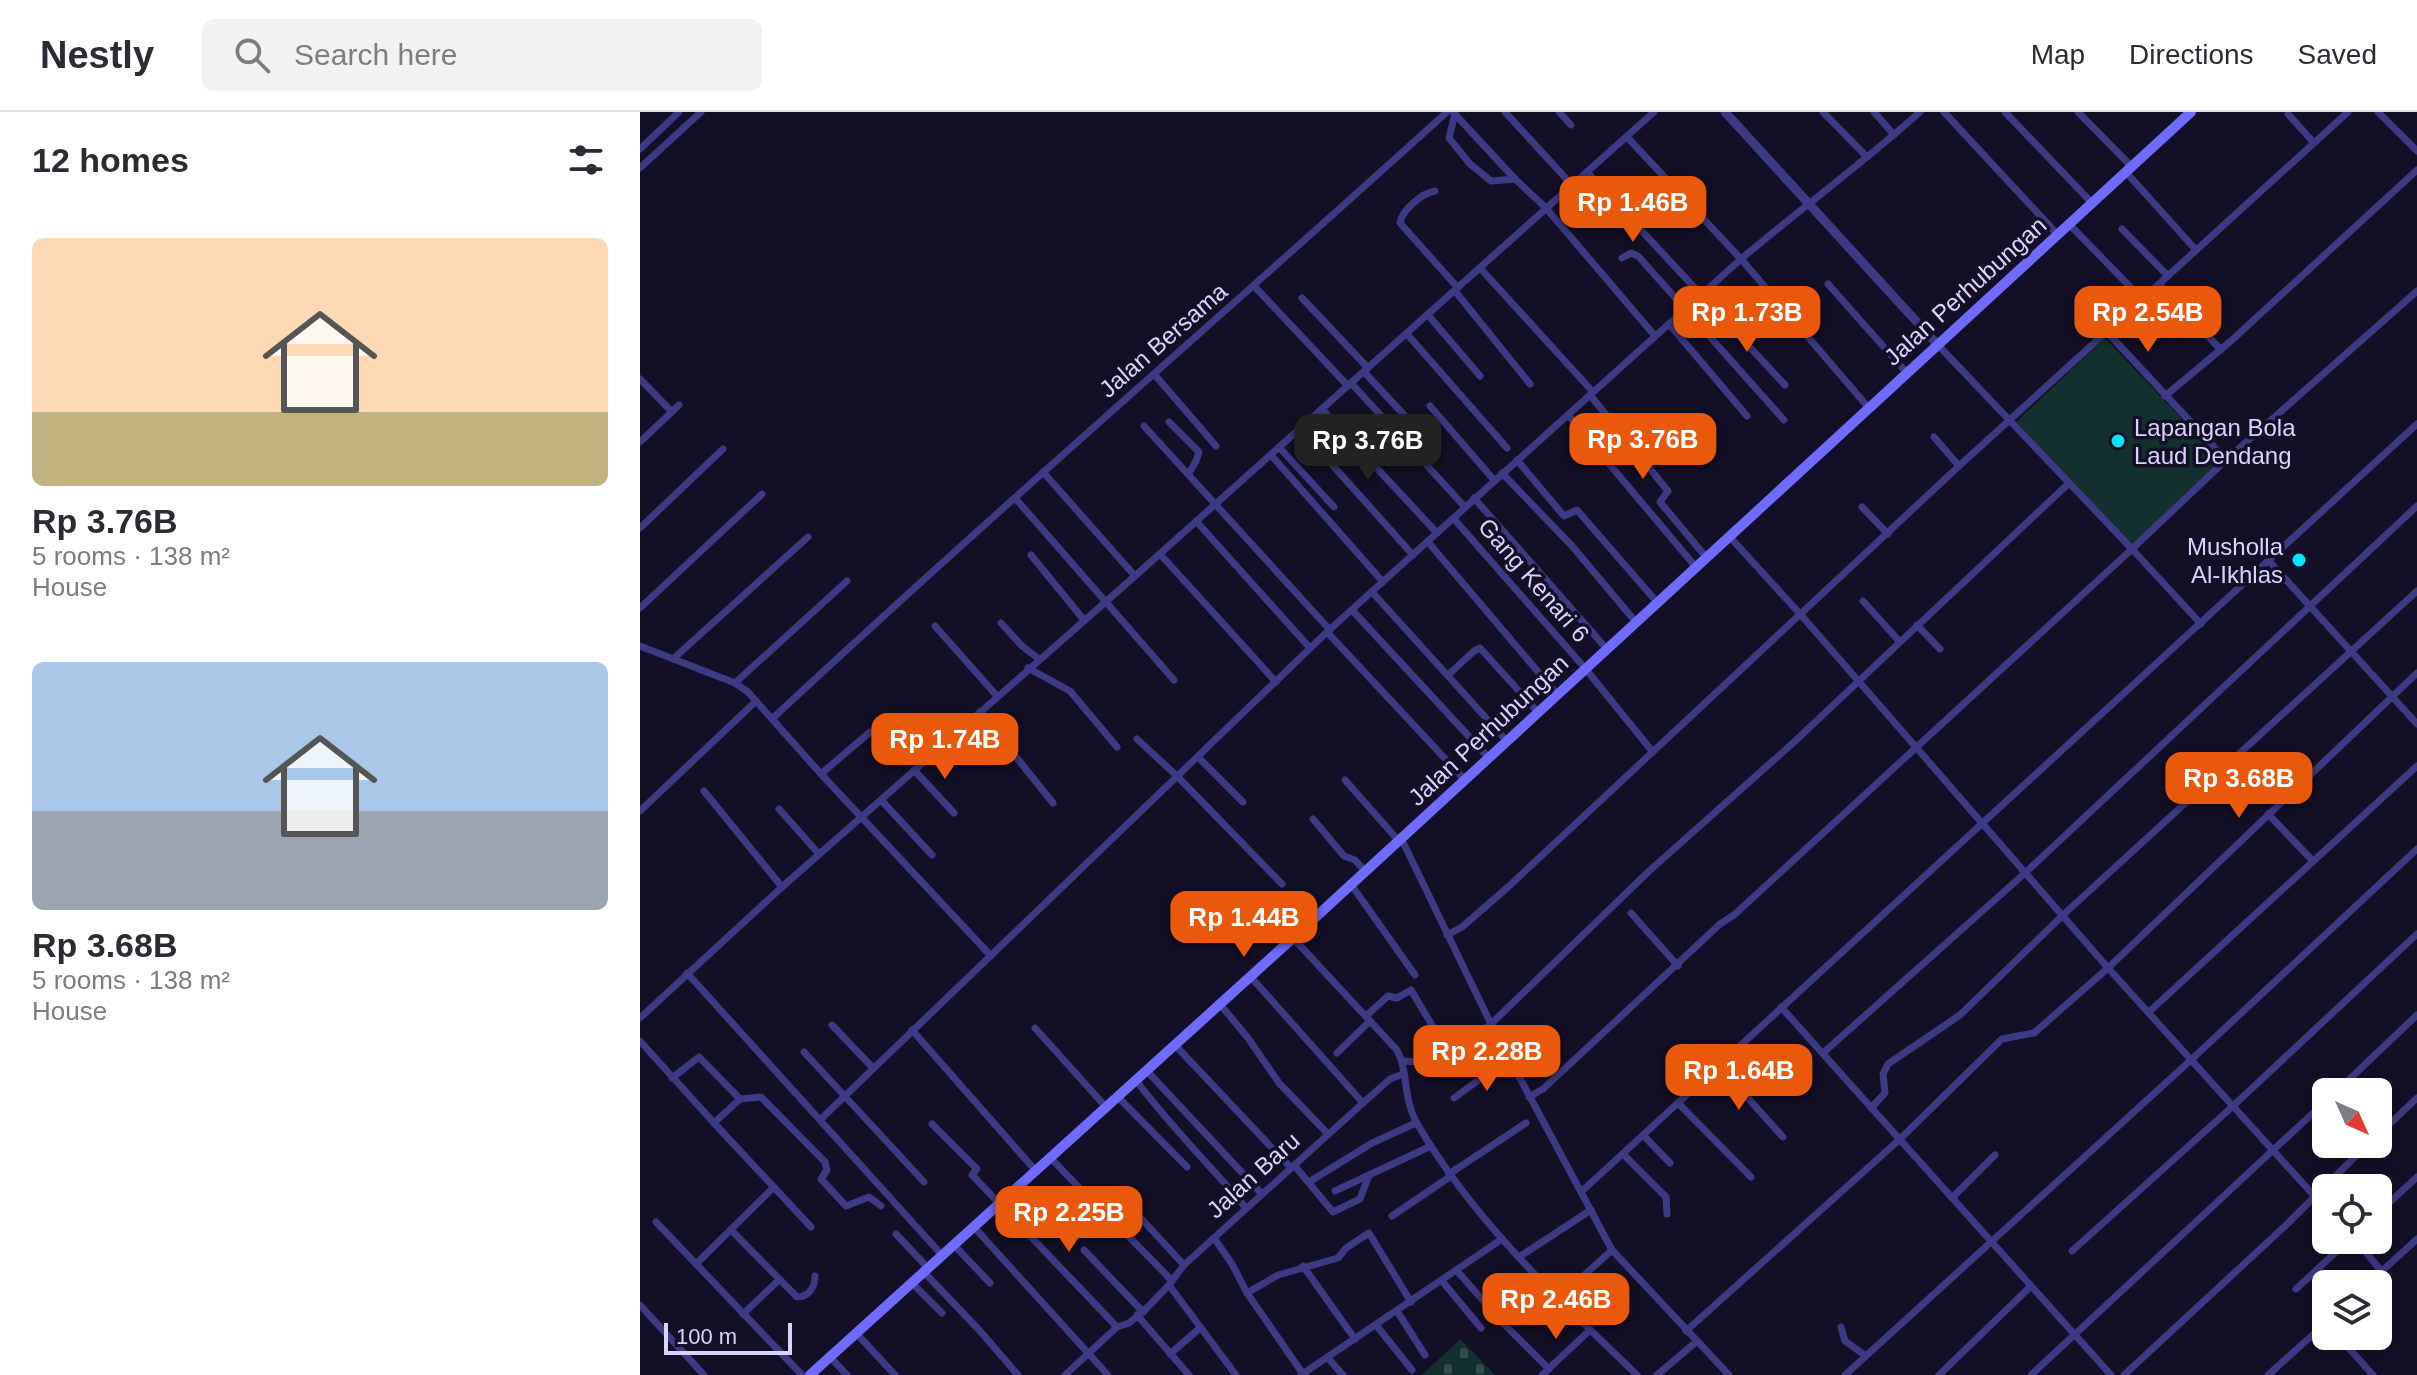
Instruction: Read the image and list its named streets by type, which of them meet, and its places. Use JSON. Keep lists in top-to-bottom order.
{
  "streets": {
    "main road": ["Jalan Perhubungan"],
    "street": ["Jalan Bersama", "Gang Kenari 6", "Jalan Baru"]
  },
  "crossings": [
    ["Jalan Perhubungan", "Gang Kenari 6"]
  ],
  "places": ["Lapangan Bola Laud Dendang", "Musholla Al-Ikhlas"],
  "scale_bar": "100 m",
  "north": "bottom right",
  "page": {
    "header": "Nestly",
    "search": "Search here",
    "nav": ["Map", "Directions", "Saved"],
    "heading": "12 homes",
    "price": [
      "Rp 1.46B",
      "Rp 1.73B",
      "Rp 2.54B",
      "Rp 3.76B",
      "Rp 3.76B",
      "Rp 1.74B",
      "Rp 3.68B",
      "Rp 1.44B",
      "Rp 2.28B",
      "Rp 1.64B",
      "Rp 2.25B",
      "Rp 2.46B"
    ],
    "list": [
      {
        "name": "Rp 3.76B",
        "note": "5 rooms · 138 m² · House"
      },
      {
        "name": "Rp 3.68B",
        "note": "5 rooms · 138 m² · House"
      }
    ],
    "scale": "100 m"
  }
}
